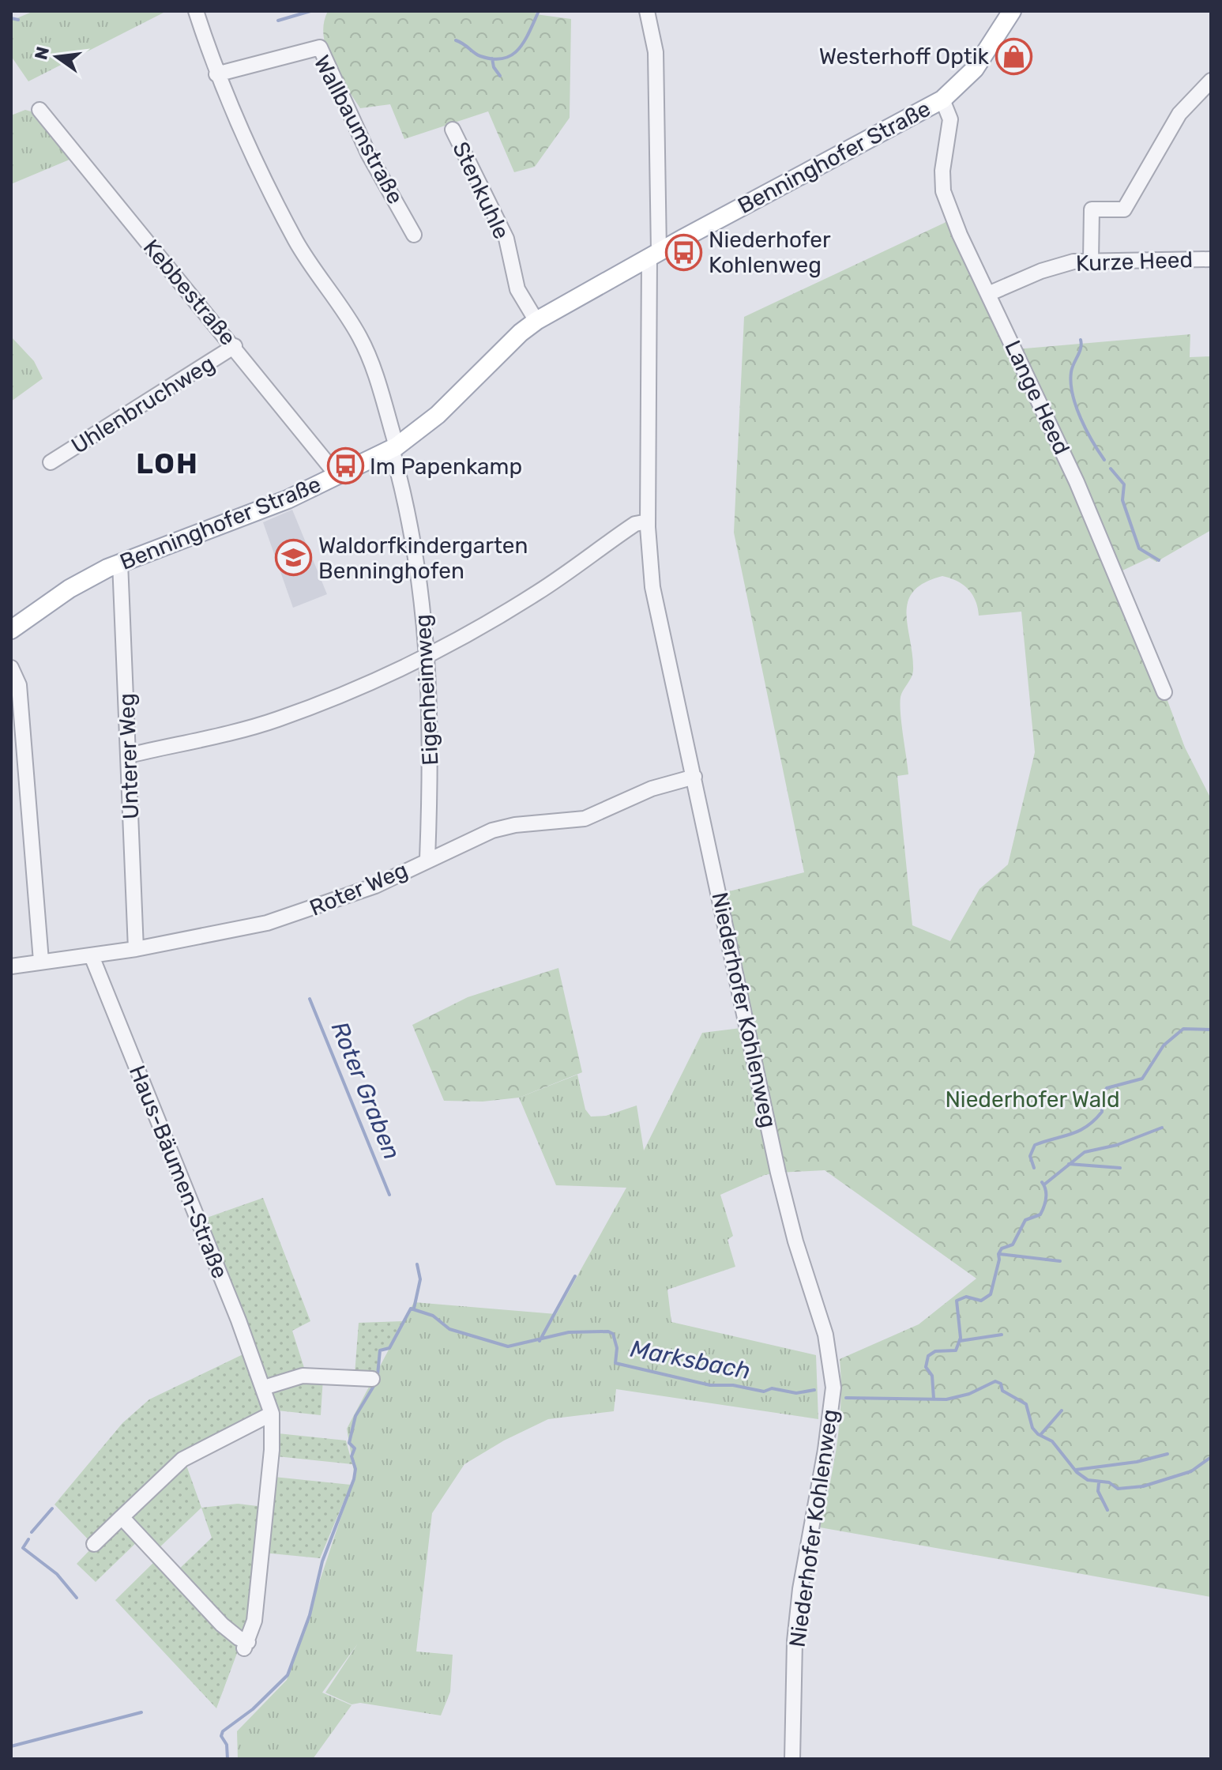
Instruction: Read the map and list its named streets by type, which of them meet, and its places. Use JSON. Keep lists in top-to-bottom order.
{
  "streets": {
    "main road": ["Benninghofer Straße"],
    "street": [
      "Wallbaumstraße",
      "Stenkuhle",
      "Kurze Heed",
      "Kebbestraße",
      "Lange Heed",
      "Uhlenbruchweg",
      "Eigenheimweg",
      "Unterer Weg",
      "Roter Weg",
      "Niederhofer Kohlenweg",
      "Haus-Bäumen-Straße"
    ]
  },
  "crossings": [
    ["Benninghofer Straße", "Stenkuhle"],
    ["Benninghofer Straße", "Kebbestraße"],
    ["Benninghofer Straße", "Lange Heed"],
    ["Benninghofer Straße", "Eigenheimweg"],
    ["Benninghofer Straße", "Unterer Weg"],
    ["Benninghofer Straße", "Niederhofer Kohlenweg"],
    ["Kurze Heed", "Lange Heed"],
    ["Kebbestraße", "Uhlenbruchweg"],
    ["Eigenheimweg", "Roter Weg"],
    ["Unterer Weg", "Roter Weg"],
    ["Roter Weg", "Niederhofer Kohlenweg"],
    ["Roter Weg", "Haus-Bäumen-Straße"]
  ],
  "districts": ["LOH"],
  "water": ["Roter Graben", "Marksbach"],
  "parks": ["Niederhofer Wald"],
  "places": {
    "shop": ["Westerhoff Optik"],
    "bus stop": ["Niederhofer Kohlenweg", "Im Papenkamp"],
    "school or university": ["Waldorfkindergarten Benninghofen"]
  },
  "north": "left"
}
